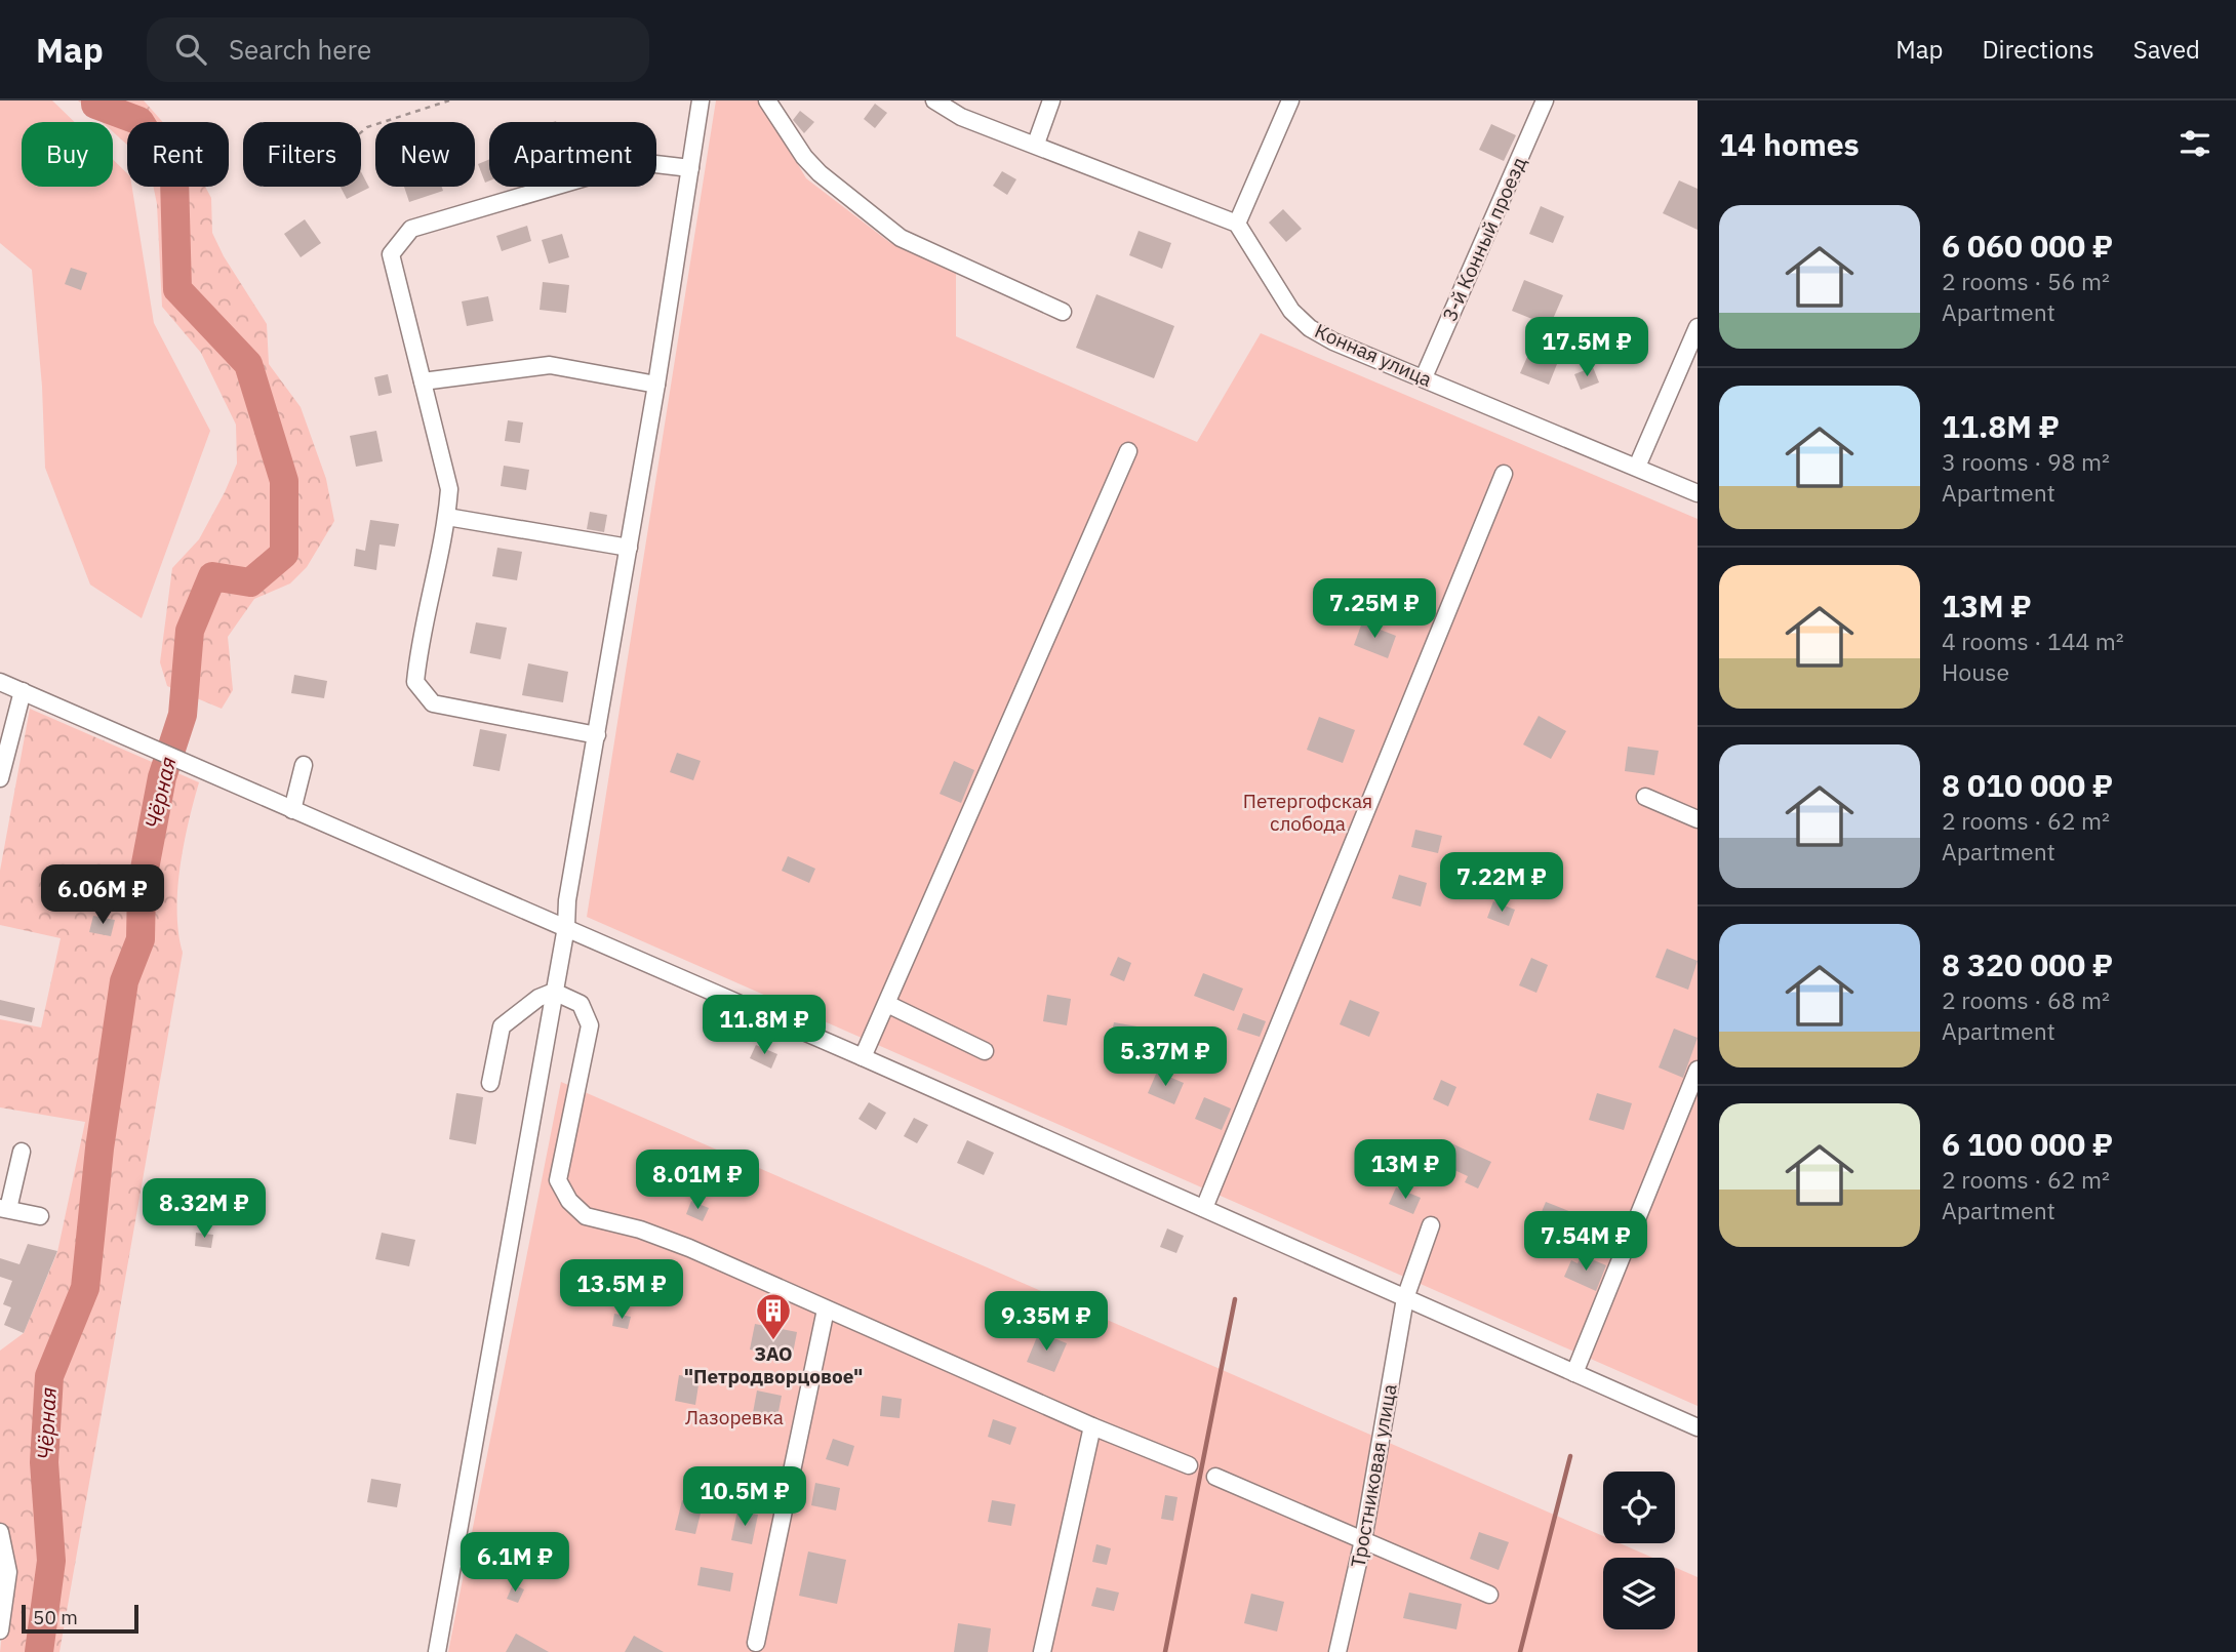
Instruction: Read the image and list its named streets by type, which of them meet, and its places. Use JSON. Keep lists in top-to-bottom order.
{
  "streets": {
    "street": ["3-й Конный проезд", "Конная улица", "Тростниковая улица"]
  },
  "crossings": [
    ["3-й Конный проезд", "Конная улица"]
  ],
  "water": ["Чёрная"],
  "parks": ["Петергофская слобода", "Лазоревка"],
  "places": {
    "building": ["ЗАО \"Петродворцовое\""]
  },
  "scale_bar": "50 m",
  "page": {
    "header": "Map",
    "search": "Search here",
    "nav": ["Map", "Directions", "Saved"],
    "heading": "14 homes",
    "chip": [
      "Buy",
      "Rent",
      "Filters",
      "New",
      "Apartment"
    ],
    "list": [
      {
        "name": "6 060 000 ₽",
        "note": "2 rooms · 56 m² · Apartment"
      },
      {
        "name": "11.8M ₽",
        "note": "3 rooms · 98 m² · Apartment"
      },
      {
        "name": "13M ₽",
        "note": "4 rooms · 144 m² · House"
      },
      {
        "name": "8 010 000 ₽",
        "note": "2 rooms · 62 m² · Apartment"
      },
      {
        "name": "8 320 000 ₽",
        "note": "2 rooms · 68 m² · Apartment"
      },
      {
        "name": "6 100 000 ₽",
        "note": "2 rooms · 62 m² · Apartment"
      }
    ],
    "price": [
      "17.5M ₽",
      "7.25M ₽",
      "7.22M ₽",
      "6.06M ₽",
      "11.8M ₽",
      "5.37M ₽",
      "13M ₽",
      "8.01M ₽",
      "8.32M ₽",
      "7.54M ₽",
      "13.5M ₽",
      "9.35M ₽",
      "10.5M ₽",
      "6.1M ₽"
    ],
    "scale": "50 m"
  }
}
